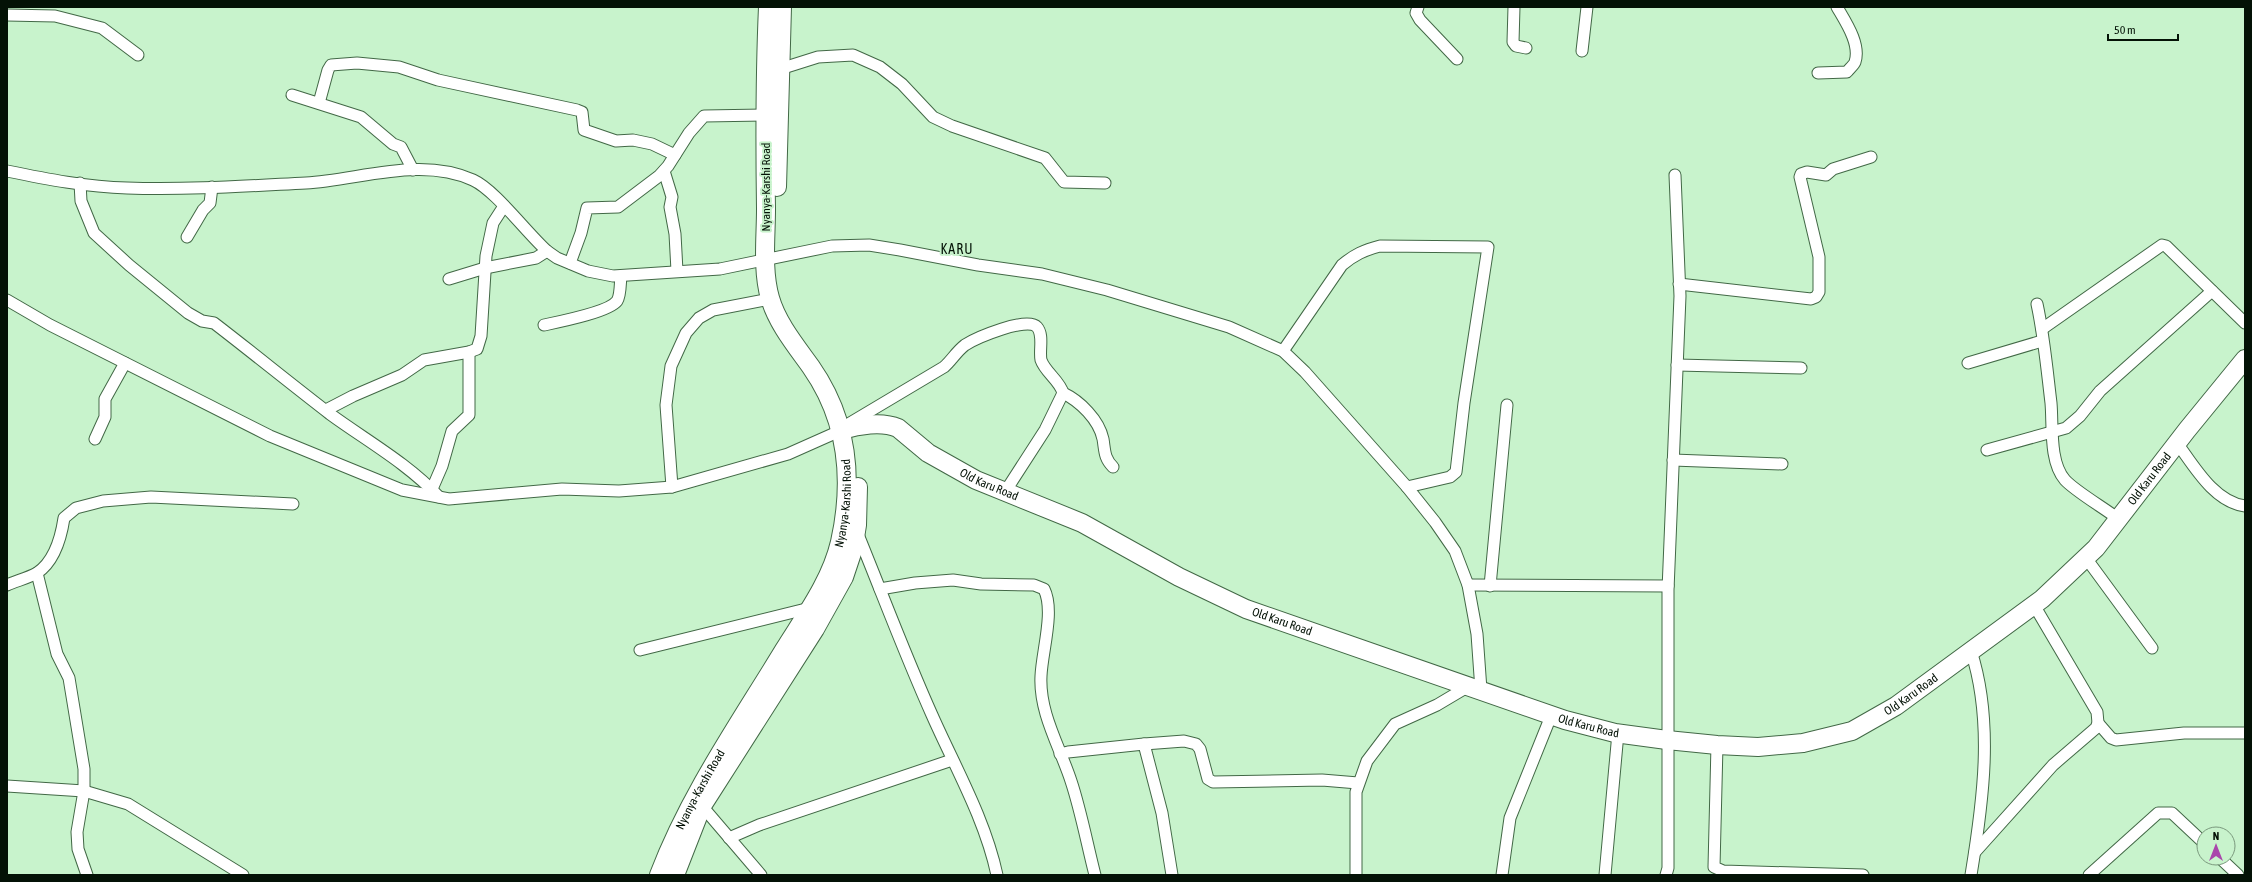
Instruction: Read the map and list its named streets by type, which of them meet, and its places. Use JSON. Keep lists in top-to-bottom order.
{
  "streets": {
    "main road": ["Nyanya-Karshi Road", "Old Karu Road"]
  },
  "crossings": [
    ["Nyanya-Karshi Road", "Old Karu Road"]
  ],
  "districts": ["KARU"],
  "scale_bar": "50 m",
  "north": "top"
}
